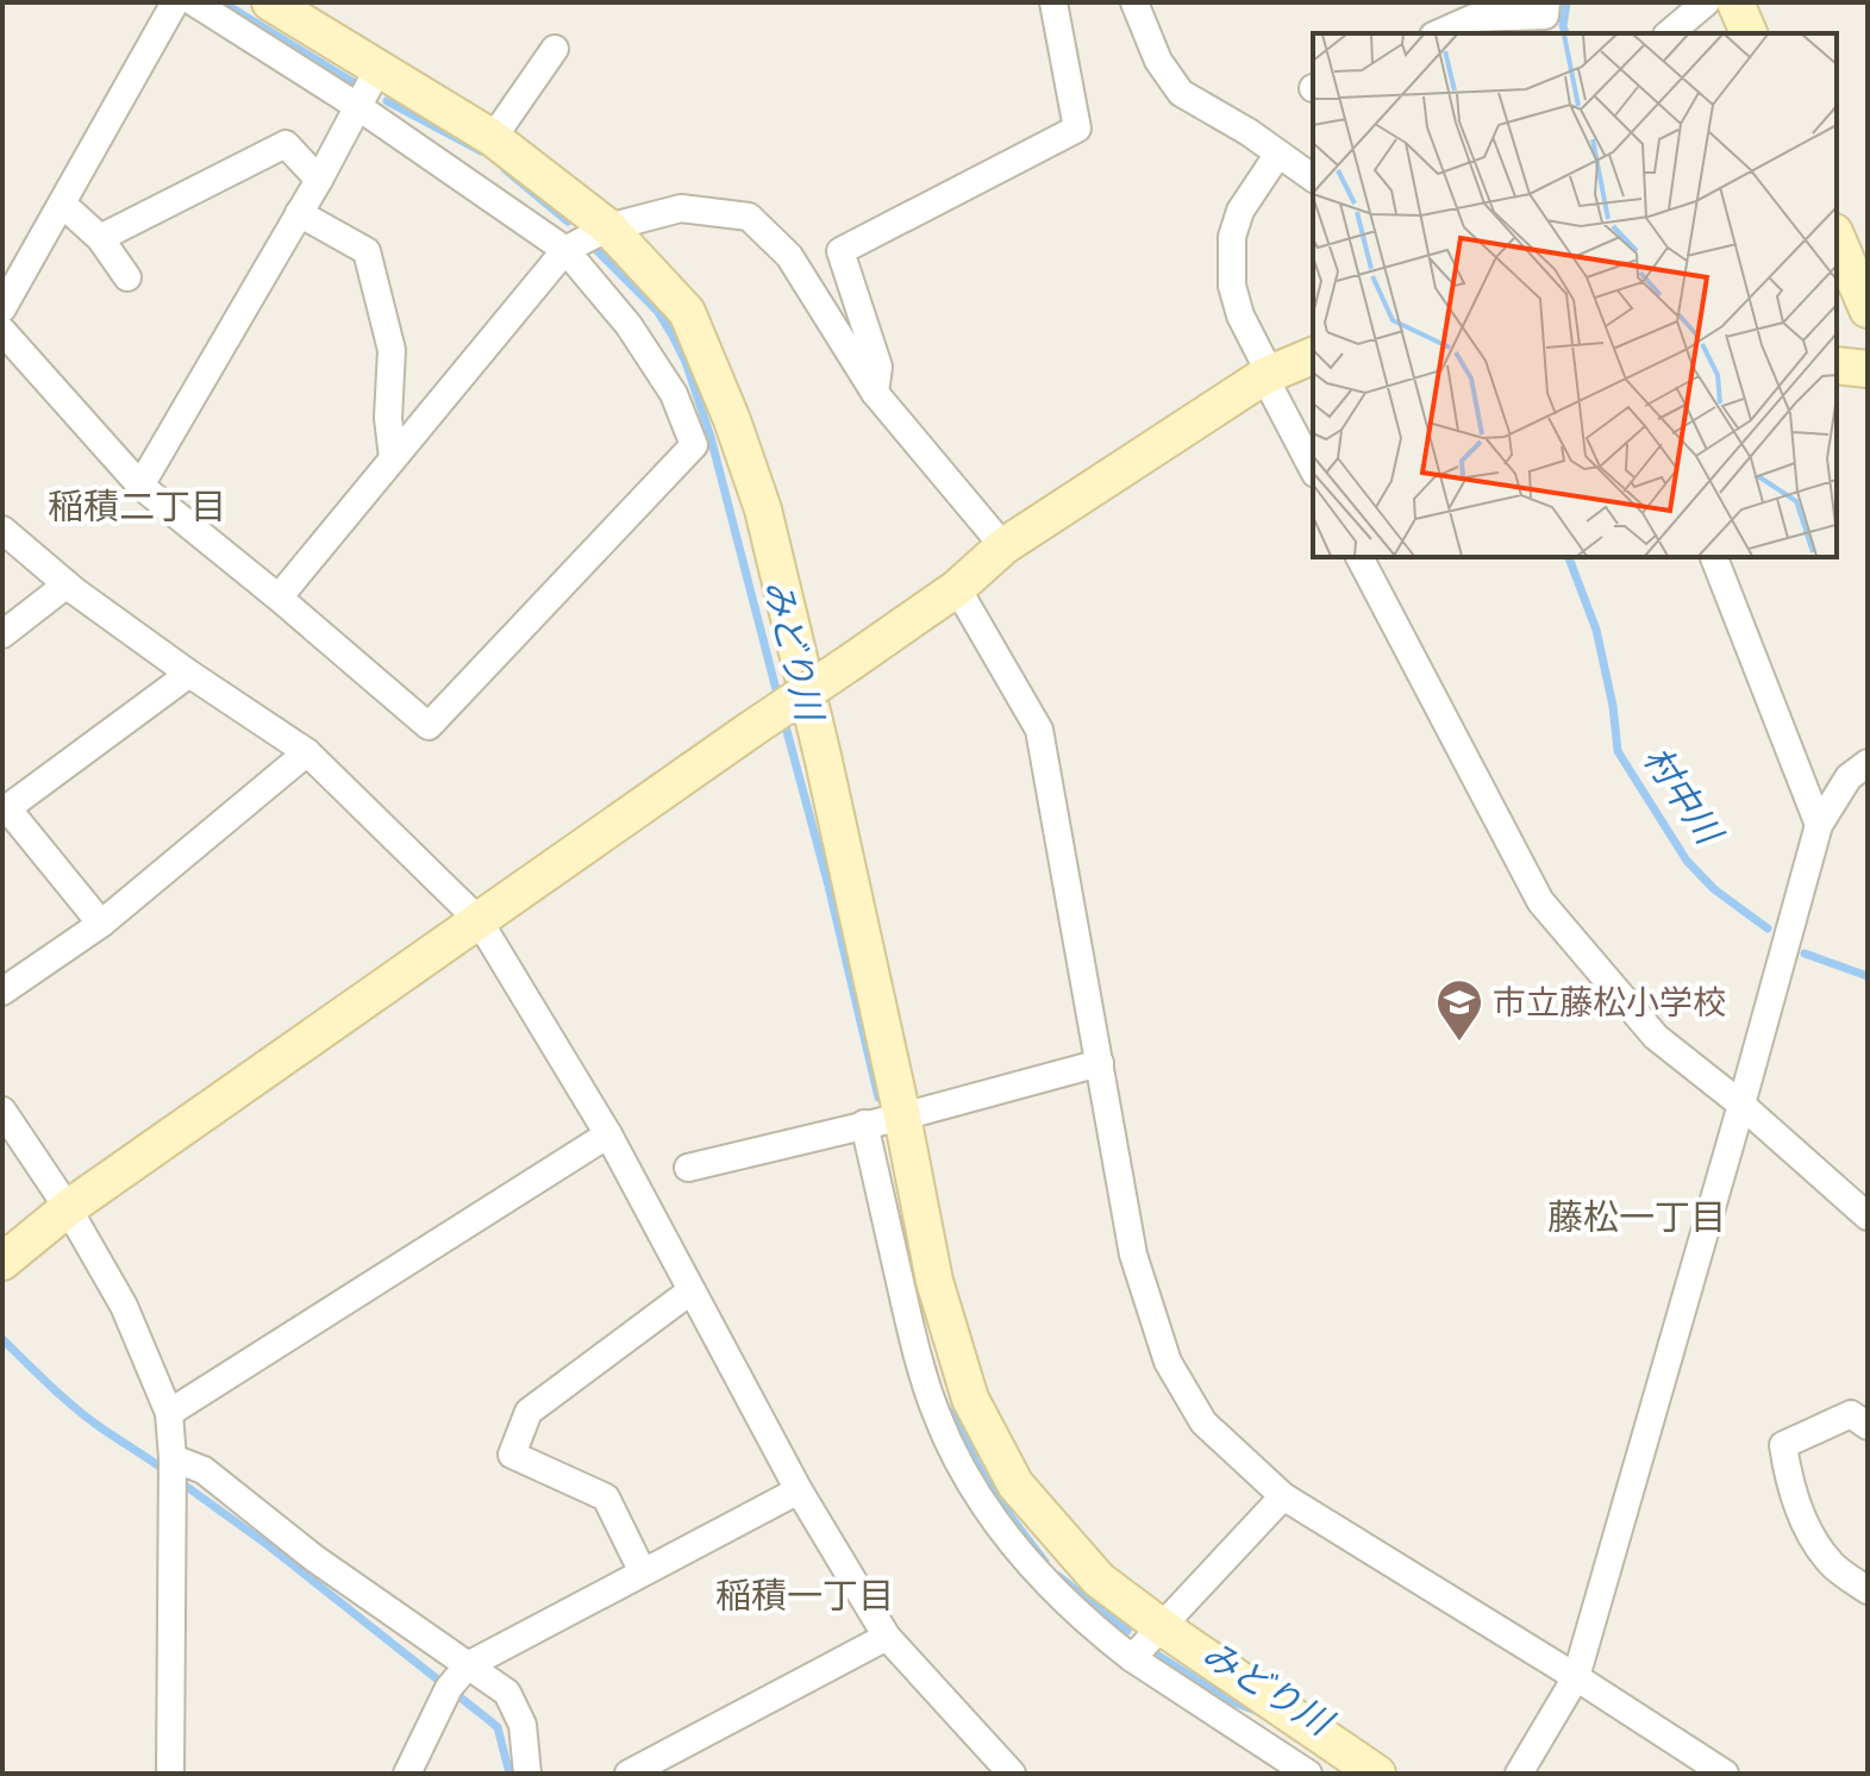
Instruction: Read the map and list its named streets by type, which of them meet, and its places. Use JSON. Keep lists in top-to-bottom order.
{
  "districts": ["稲積二丁目", "藤松一丁目", "稲積一丁目"],
  "water": ["みどり川", "村中川"],
  "places": {
    "school or university": ["市立藤松小学校"]
  }
}
